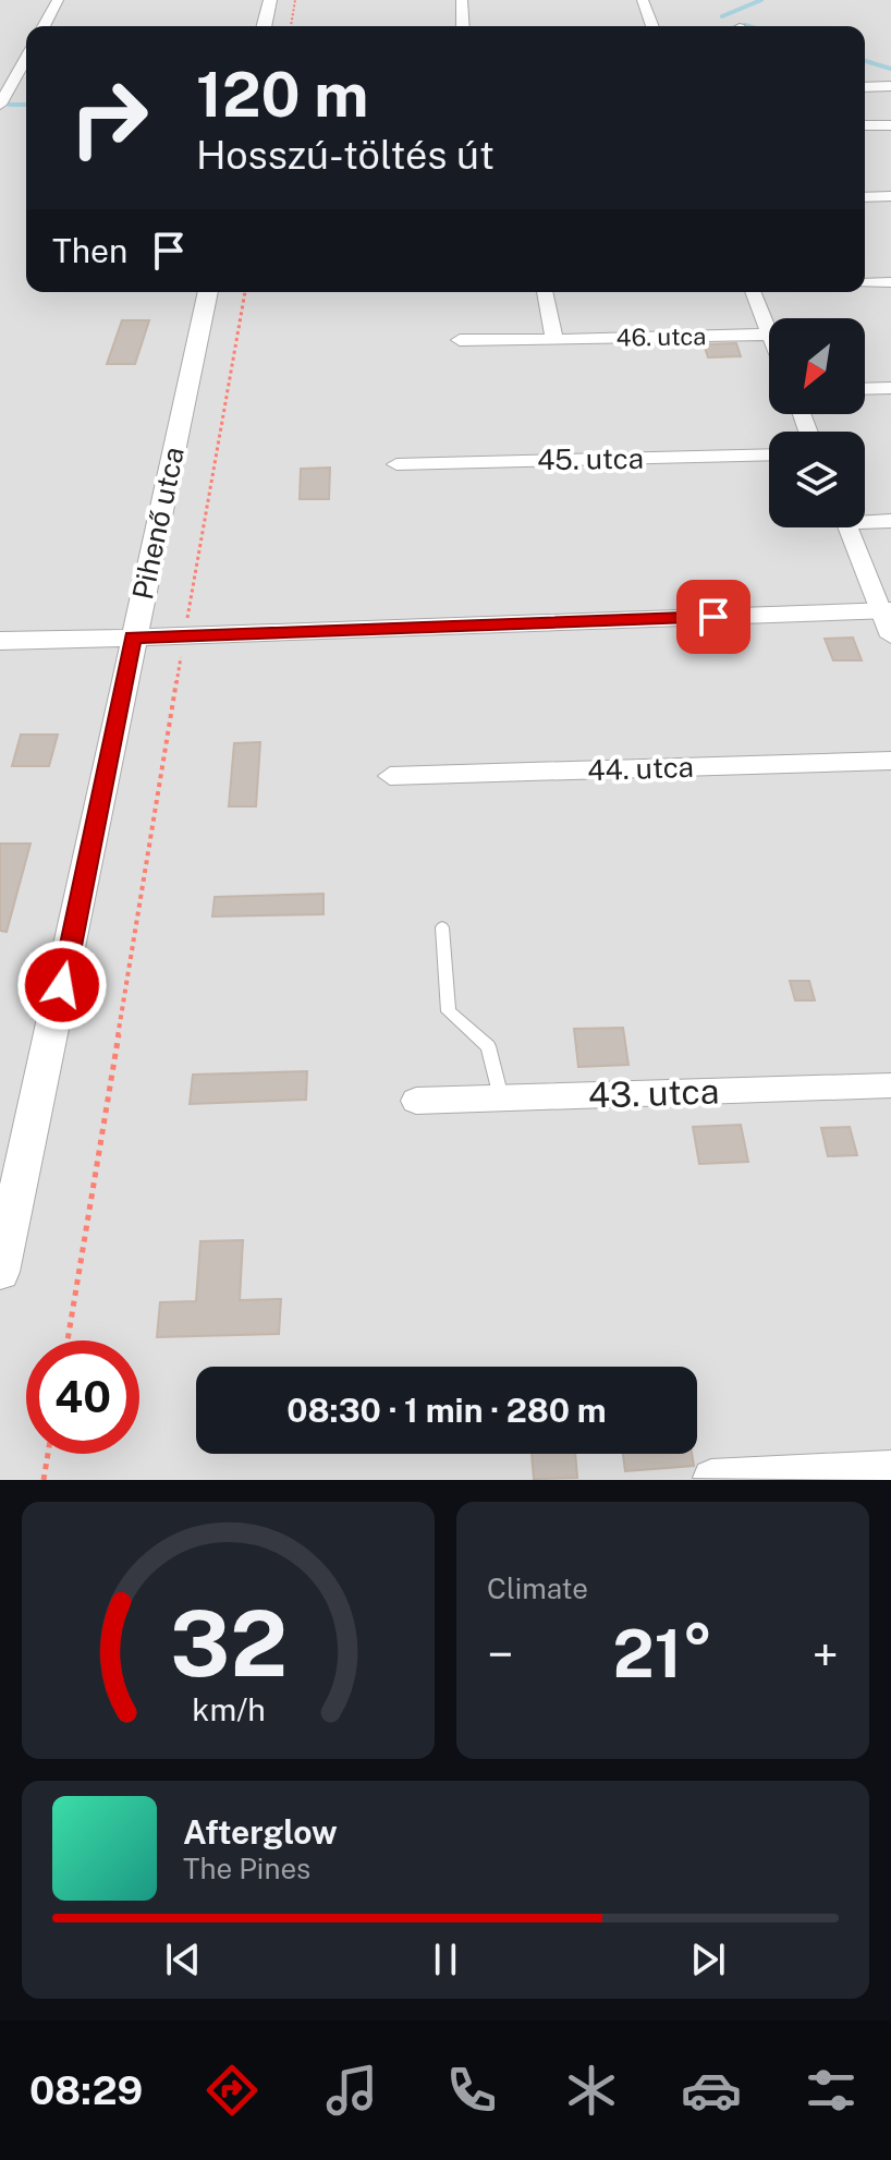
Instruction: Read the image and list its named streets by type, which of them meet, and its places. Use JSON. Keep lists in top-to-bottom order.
{
  "streets": {
    "street": [
      "46. utca",
      "45. utca",
      "Pihenő utca",
      "44. utca",
      "43. utca"
    ]
  },
  "north": "bottom left",
  "page": {
    "turn": ["120 m", "Hosszú-töltés út"],
    "then": "Then",
    "limit": "40",
    "trip": "08:30 · 1 min · 280 m",
    "tile": "Climate",
    "heat": ["−", "21°", "+"],
    "song": ["Afterglow", "The Pines"],
    "tabs": "08:29",
    "gauge": ["32", "km/h"]
  }
}
